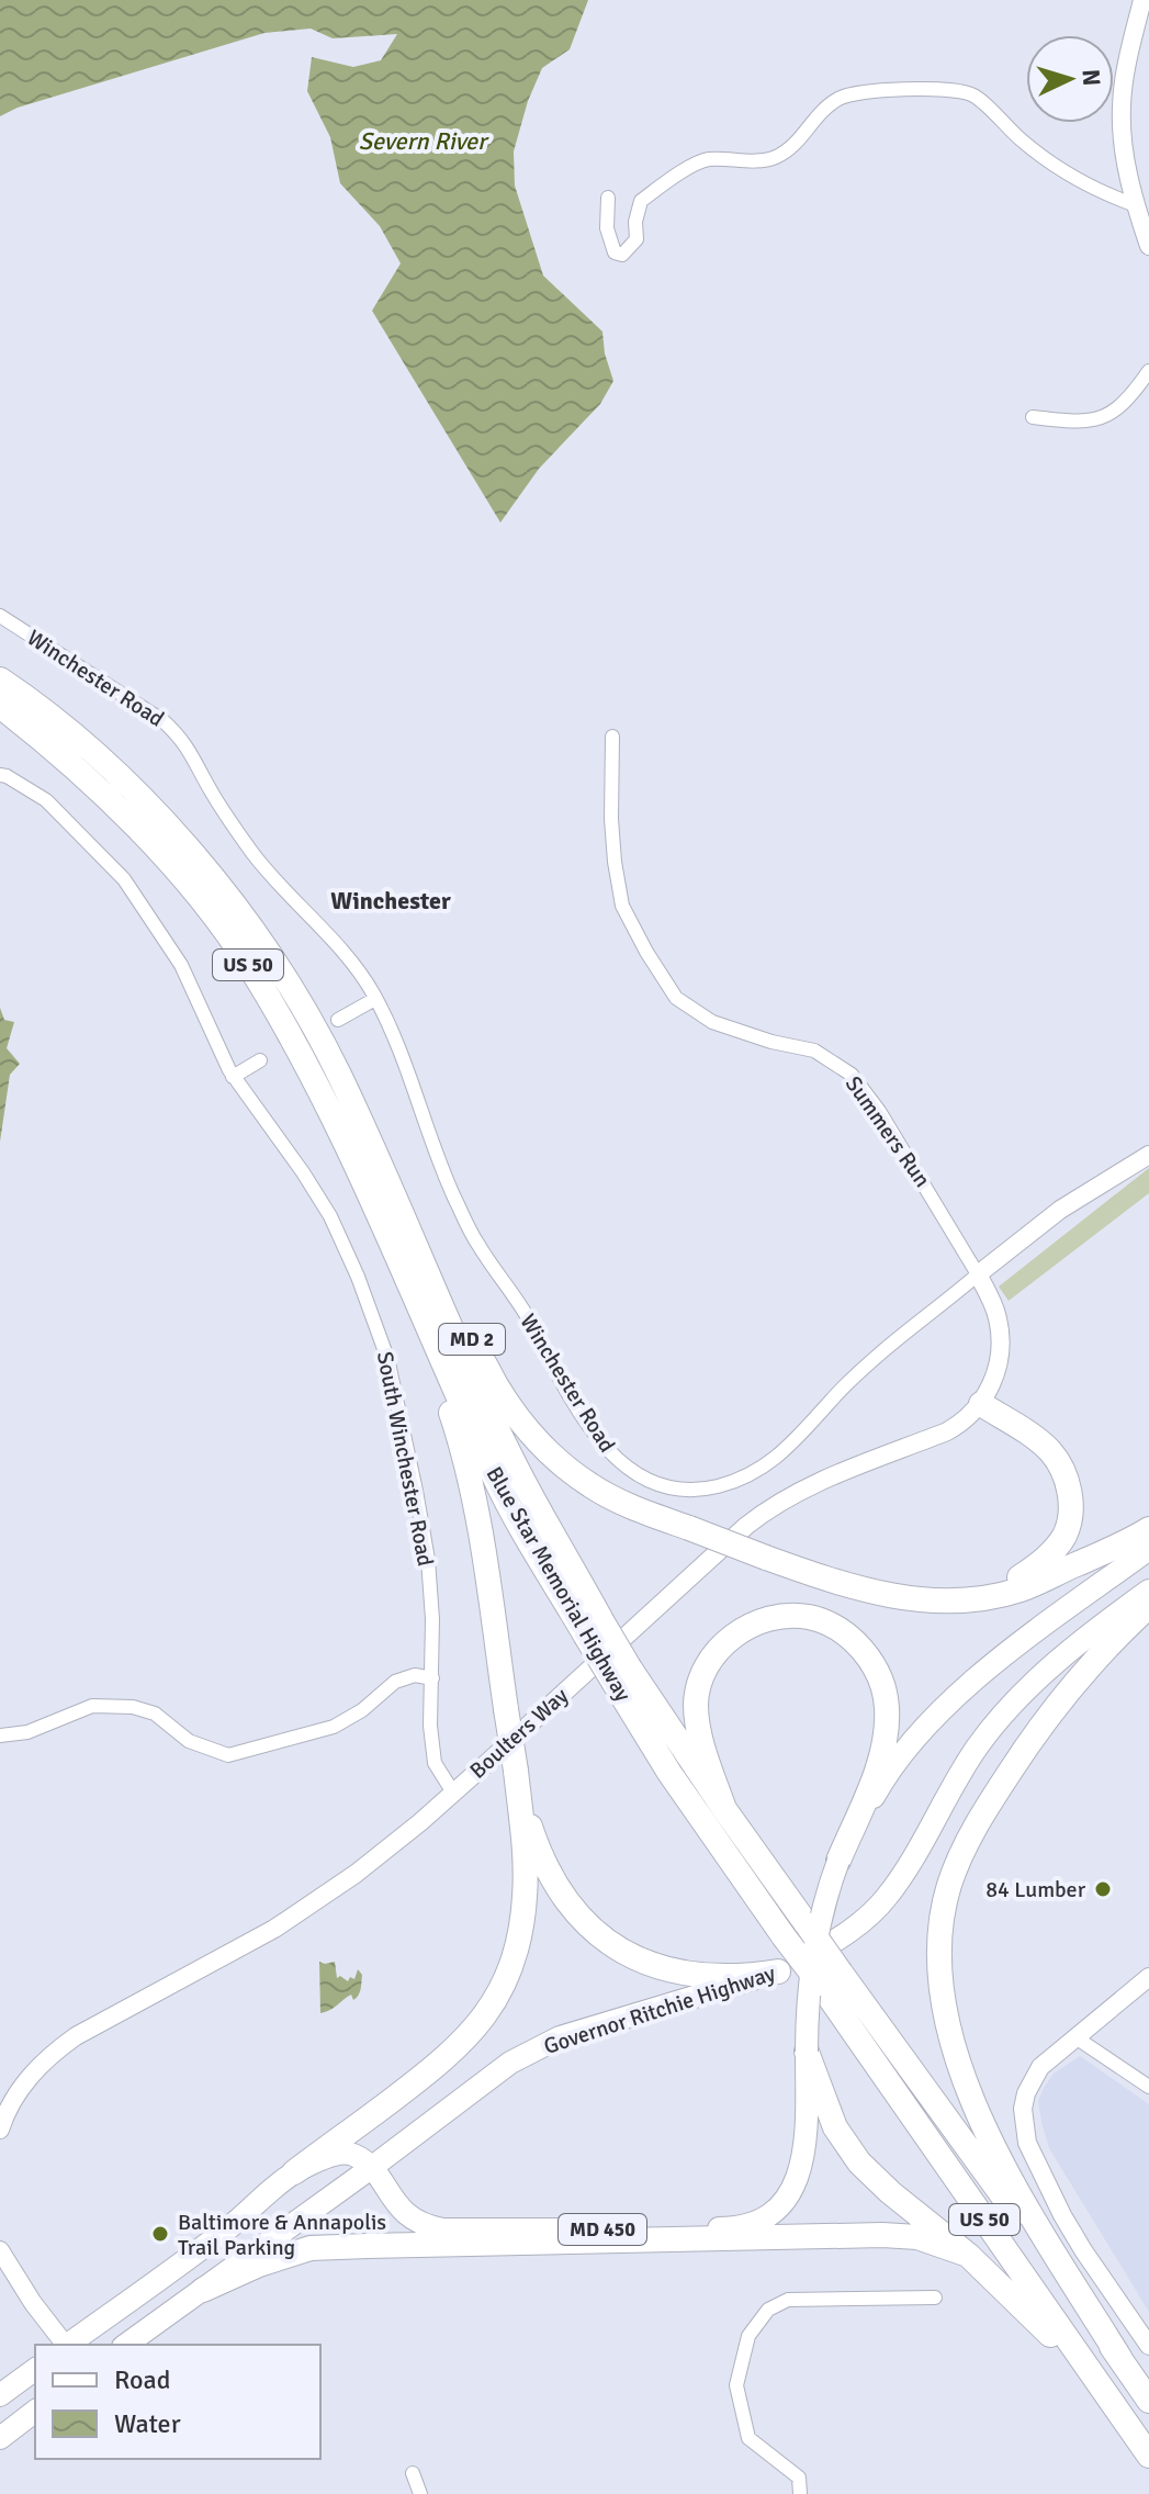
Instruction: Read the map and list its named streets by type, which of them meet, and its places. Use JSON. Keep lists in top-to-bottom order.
{
  "streets": {
    "highway": ["US 50", "MD 2", "Blue Star Memorial Highway"],
    "main road": ["Governor Ritchie Highway", "MD 450"],
    "street": [
      "Winchester Road",
      "Summers Run",
      "South Winchester Road",
      "Boulters Way"
    ]
  },
  "crossings": [
    ["Winchester Road", "Summers Run"],
    ["Winchester Road", "Boulters Way"],
    ["Summers Run", "Boulters Way"],
    ["MD 2", "Blue Star Memorial Highway"],
    ["MD 2", "Governor Ritchie Highway"],
    ["South Winchester Road", "Boulters Way"],
    ["Governor Ritchie Highway", "MD 450"]
  ],
  "districts": ["Winchester"],
  "water": ["Severn River"],
  "places": ["84 Lumber", "Baltimore & Annapolis Trail Parking"],
  "legend": ["Road", "Water"],
  "north": "right"
}
